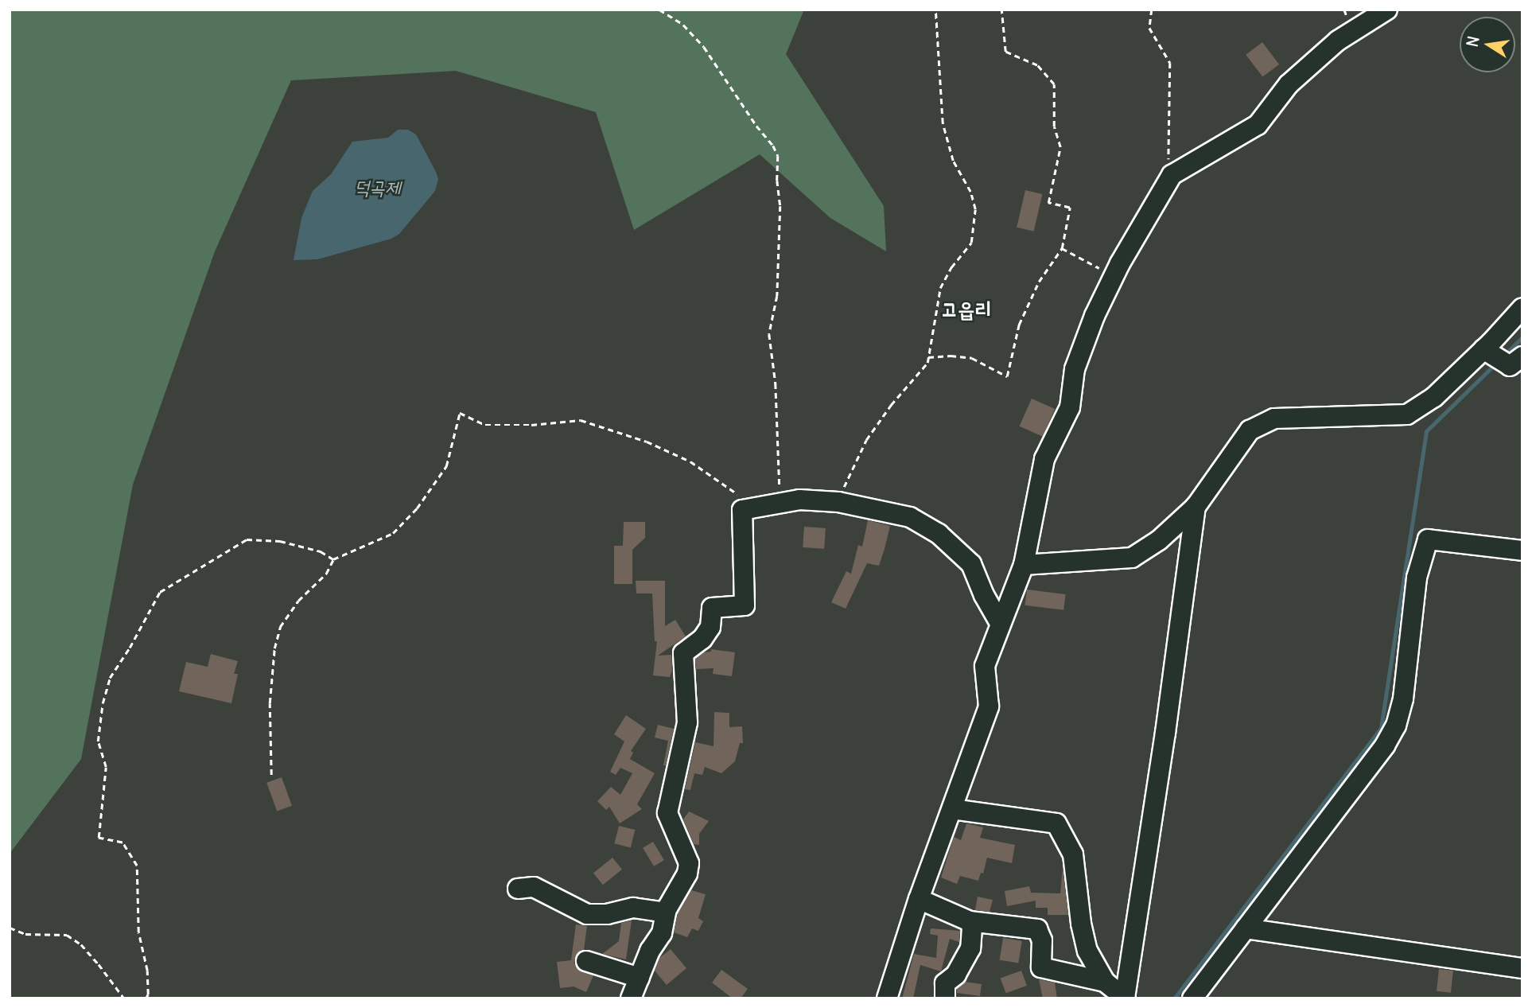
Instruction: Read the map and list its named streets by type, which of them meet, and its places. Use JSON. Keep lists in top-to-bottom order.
{
  "districts": ["고읍리"],
  "water": ["덕곡제"],
  "north": "left"
}
